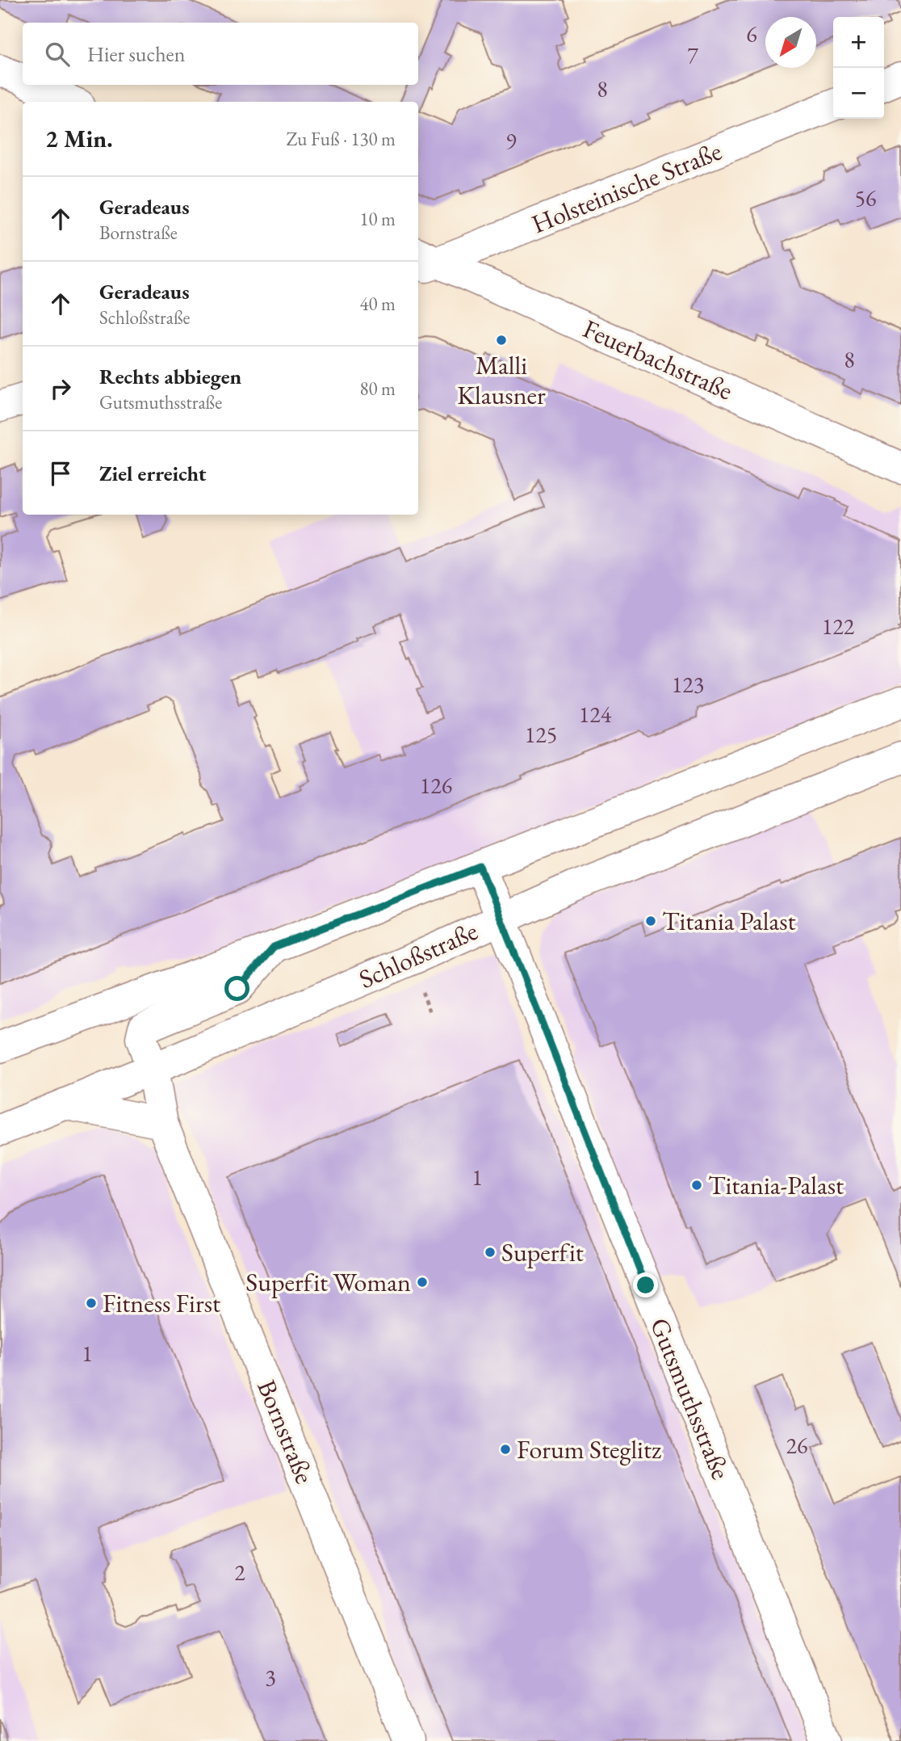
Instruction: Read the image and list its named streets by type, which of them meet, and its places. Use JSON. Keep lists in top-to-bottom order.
{
  "streets": {
    "street": [
      "Holsteinische Straße",
      "Feuerbachstraße",
      "Schloßstraße",
      "Gutsmuthsstraße",
      "Bornstraße"
    ]
  },
  "crossings": [
    ["Holsteinische Straße", "Feuerbachstraße"],
    ["Schloßstraße", "Gutsmuthsstraße"],
    ["Schloßstraße", "Bornstraße"]
  ],
  "places": [
    "Malli Klausner",
    "Titania Palast",
    "Titania-Palast",
    "Superfit",
    "Superfit Woman",
    "Fitness First",
    "Forum Steglitz"
  ],
  "house_numbers": [
    "6",
    "7",
    "8",
    "9",
    "56",
    "8",
    "122",
    "123",
    "124",
    "125",
    "126",
    "1",
    "1",
    "26",
    "2",
    "3"
  ],
  "north": "bottom left",
  "page": {
    "map_buttons": ["+", "−"],
    "search": "Hier suchen",
    "heading": ["2 Min.", "Zu Fuß · 130 m"],
    "list": [
      ["Geradeaus", "Bornstraße", "10 m"],
      ["Geradeaus", "Schloßstraße", "40 m"],
      ["Rechts abbiegen", "Gutsmuthsstraße", "80 m"],
      "Ziel erreicht"
    ]
  }
}
